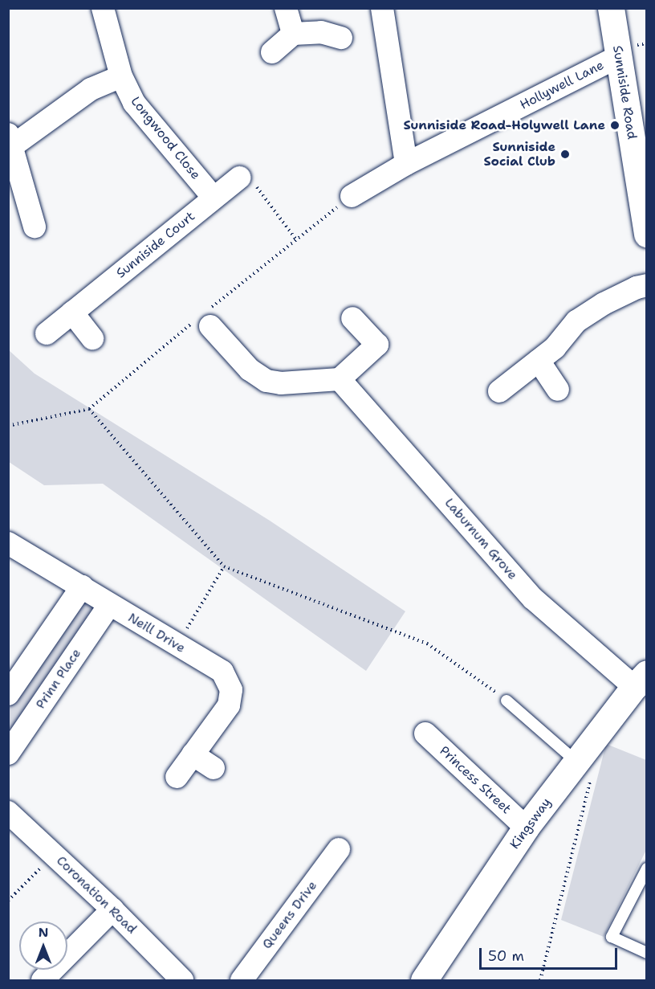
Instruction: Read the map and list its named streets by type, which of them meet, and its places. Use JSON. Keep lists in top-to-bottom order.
{
  "streets": {
    "street": [
      "Hollywell Lane",
      "Sunniside Road",
      "Longwood Close",
      "Sunniside Court",
      "Laburnum Grove",
      "Neill Drive",
      "Prinn Place",
      "Princess Street",
      "Kingsway",
      "Coronation Road",
      "Queens Drive"
    ]
  },
  "crossings": [
    ["Hollywell Lane", "Sunniside Road"],
    ["Longwood Close", "Sunniside Court"],
    ["Laburnum Grove", "Kingsway"],
    ["Neill Drive", "Prinn Place"],
    ["Princess Street", "Kingsway"]
  ],
  "places": ["Sunniside Road-Holywell Lane", "Sunniside Social Club"],
  "scale_bar": "50 m",
  "north": "top"
}
